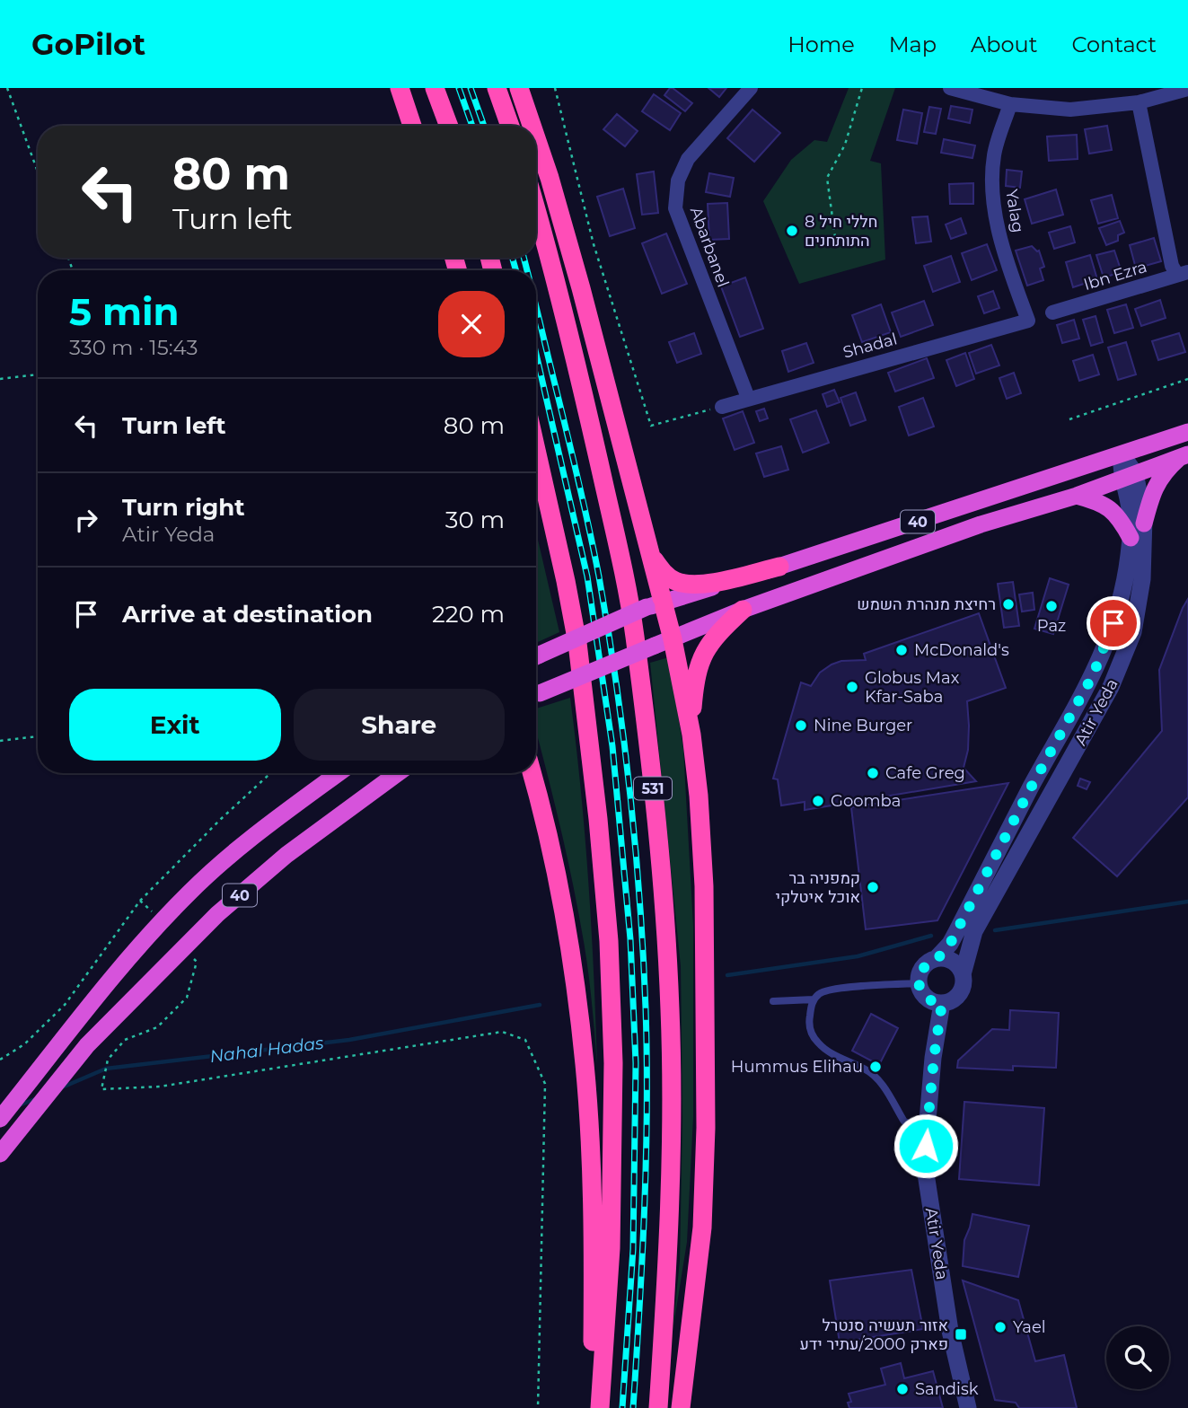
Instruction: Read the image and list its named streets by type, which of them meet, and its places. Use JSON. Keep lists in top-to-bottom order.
{
  "streets": {
    "highway": ["40", "531"],
    "street": [
      "Yalag",
      "Abarbanel",
      "Ibn Ezra",
      "Shadal",
      "Atir Yeda"
    ]
  },
  "crossings": [
    ["Yalag", "Shadal"],
    ["Abarbanel", "Shadal"],
    ["40", "Atir Yeda"]
  ],
  "water": ["Nahal Hadas"],
  "places": {
    "other": [
      "8 חללי חיל התותחנים",
      "רחיצת מנהרת השמש",
      "Paz",
      "McDonald's",
      "Globus Max Kfar-Saba",
      "Nine Burger",
      "Cafe Greg",
      "Goomba",
      "קמפניה בר אוכל איטלקי",
      "Hummus Elihau",
      "Yael",
      "Sandisk"
    ],
    "transit": ["אזור תעשיה סנטרל פארק 2000/עתיר ידע"]
  },
  "page": {
    "header": "GoPilot",
    "nav": [
      "Home",
      "Map",
      "About",
      "Contact"
    ],
    "turn": ["80 m", "Turn left"],
    "heading": ["5 min", "330 m · 15:43"],
    "list": [
      {
        "name": "Turn left",
        "value": "80 m"
      },
      {
        "name": "Turn right",
        "note": "Atir Yeda",
        "value": "30 m"
      },
      {
        "name": "Arrive at destination",
        "value": "220 m"
      }
    ],
    "buttons": ["Exit", "Share"]
  }
}
